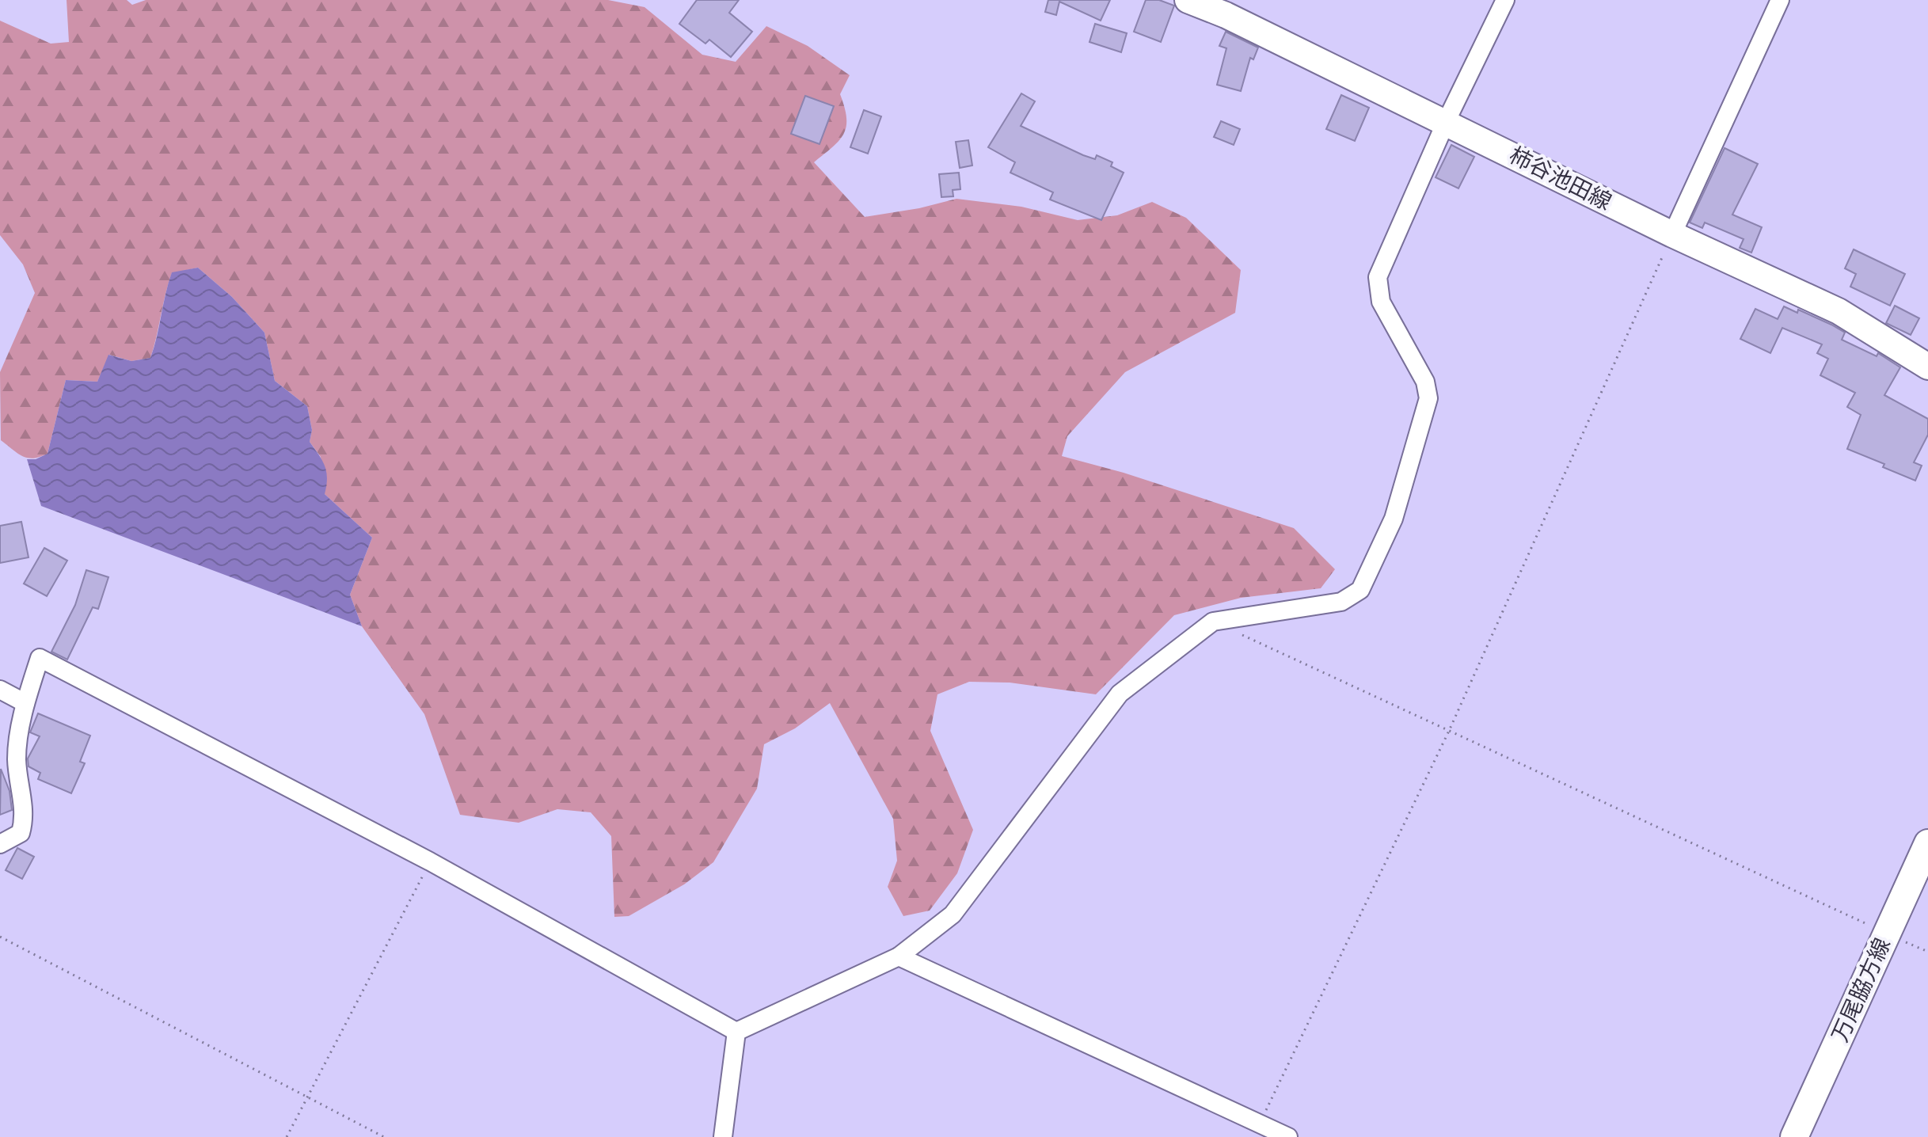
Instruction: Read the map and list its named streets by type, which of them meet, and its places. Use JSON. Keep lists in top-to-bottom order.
{
  "streets": {
    "main road": ["柿谷池田線", "万尾脇方線"]
  }
}
